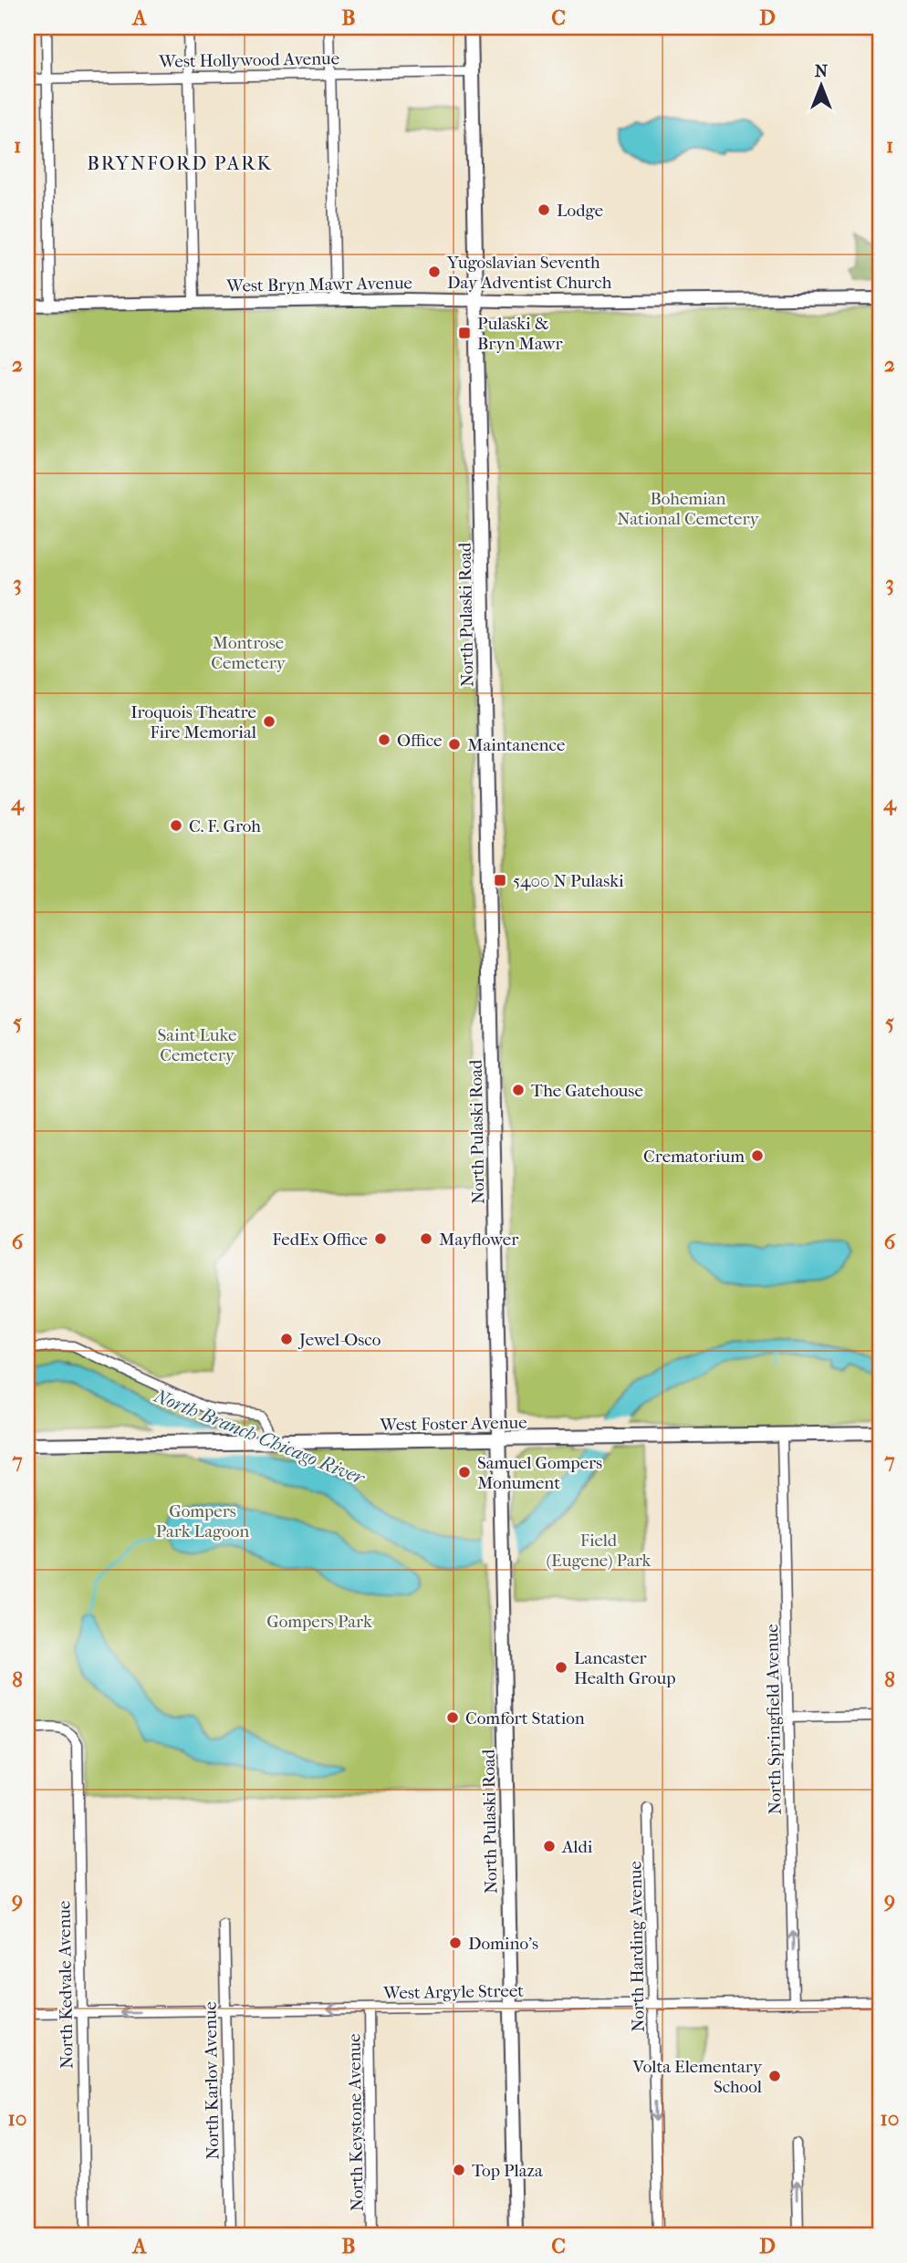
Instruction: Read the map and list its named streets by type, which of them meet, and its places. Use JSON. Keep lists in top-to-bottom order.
{
  "streets": {
    "main road": ["North Pulaski Road", "West Foster Avenue"],
    "street": [
      "West Hollywood Avenue",
      "West Bryn Mawr Avenue",
      "North Springfield Avenue",
      "North Harding Avenue",
      "North Kedvale Avenue",
      "West Argyle Street",
      "North Karlov Avenue",
      "North Keystone Avenue"
    ]
  },
  "crossings": [
    ["West Hollywood Avenue", "North Pulaski Road"],
    ["West Bryn Mawr Avenue", "North Pulaski Road"],
    ["North Pulaski Road", "West Foster Avenue"],
    ["North Pulaski Road", "West Argyle Street"],
    ["West Foster Avenue", "North Springfield Avenue"],
    ["North Springfield Avenue", "West Argyle Street"],
    ["North Harding Avenue", "West Argyle Street"],
    ["North Kedvale Avenue", "West Argyle Street"],
    ["West Argyle Street", "North Karlov Avenue"],
    ["West Argyle Street", "North Keystone Avenue"]
  ],
  "one_way": ["North Springfield Avenue", "North Harding Avenue"],
  "districts": ["BRYNFORD PARK"],
  "water": ["North Branch Chicago River"],
  "parks": [
    "Bohemian National Cemetery",
    "Montrose Cemetery",
    "Saint Luke Cemetery",
    "Gompers Park Lagoon",
    "Field (Eugene) Park",
    "Gompers Park"
  ],
  "places": {
    "other": [
      "Lodge",
      "Yugoslavian Seventh Day Adventist Church",
      "Iroquois Theatre Fire Memorial",
      "Office",
      "Maintanence",
      "C. F. Groh",
      "The Gatehouse",
      "Crematorium",
      "FedEx Office",
      "Mayflower",
      "Jewel-Osco",
      "Samuel Gompers Monument",
      "Lancaster Health Group",
      "Comfort Station",
      "Aldi",
      "Domino's",
      "Volta Elementary School",
      "Top Plaza"
    ],
    "transit": ["Pulaski & Bryn Mawr", "5400 N Pulaski"]
  },
  "north": "top",
  "grid": {
    "columns": [
      "A",
      "B",
      "C",
      "D"
    ],
    "rows": [
      "1",
      "2",
      "3",
      "4",
      "5",
      "6",
      "7",
      "8",
      "9",
      "10"
    ]
  }
}
